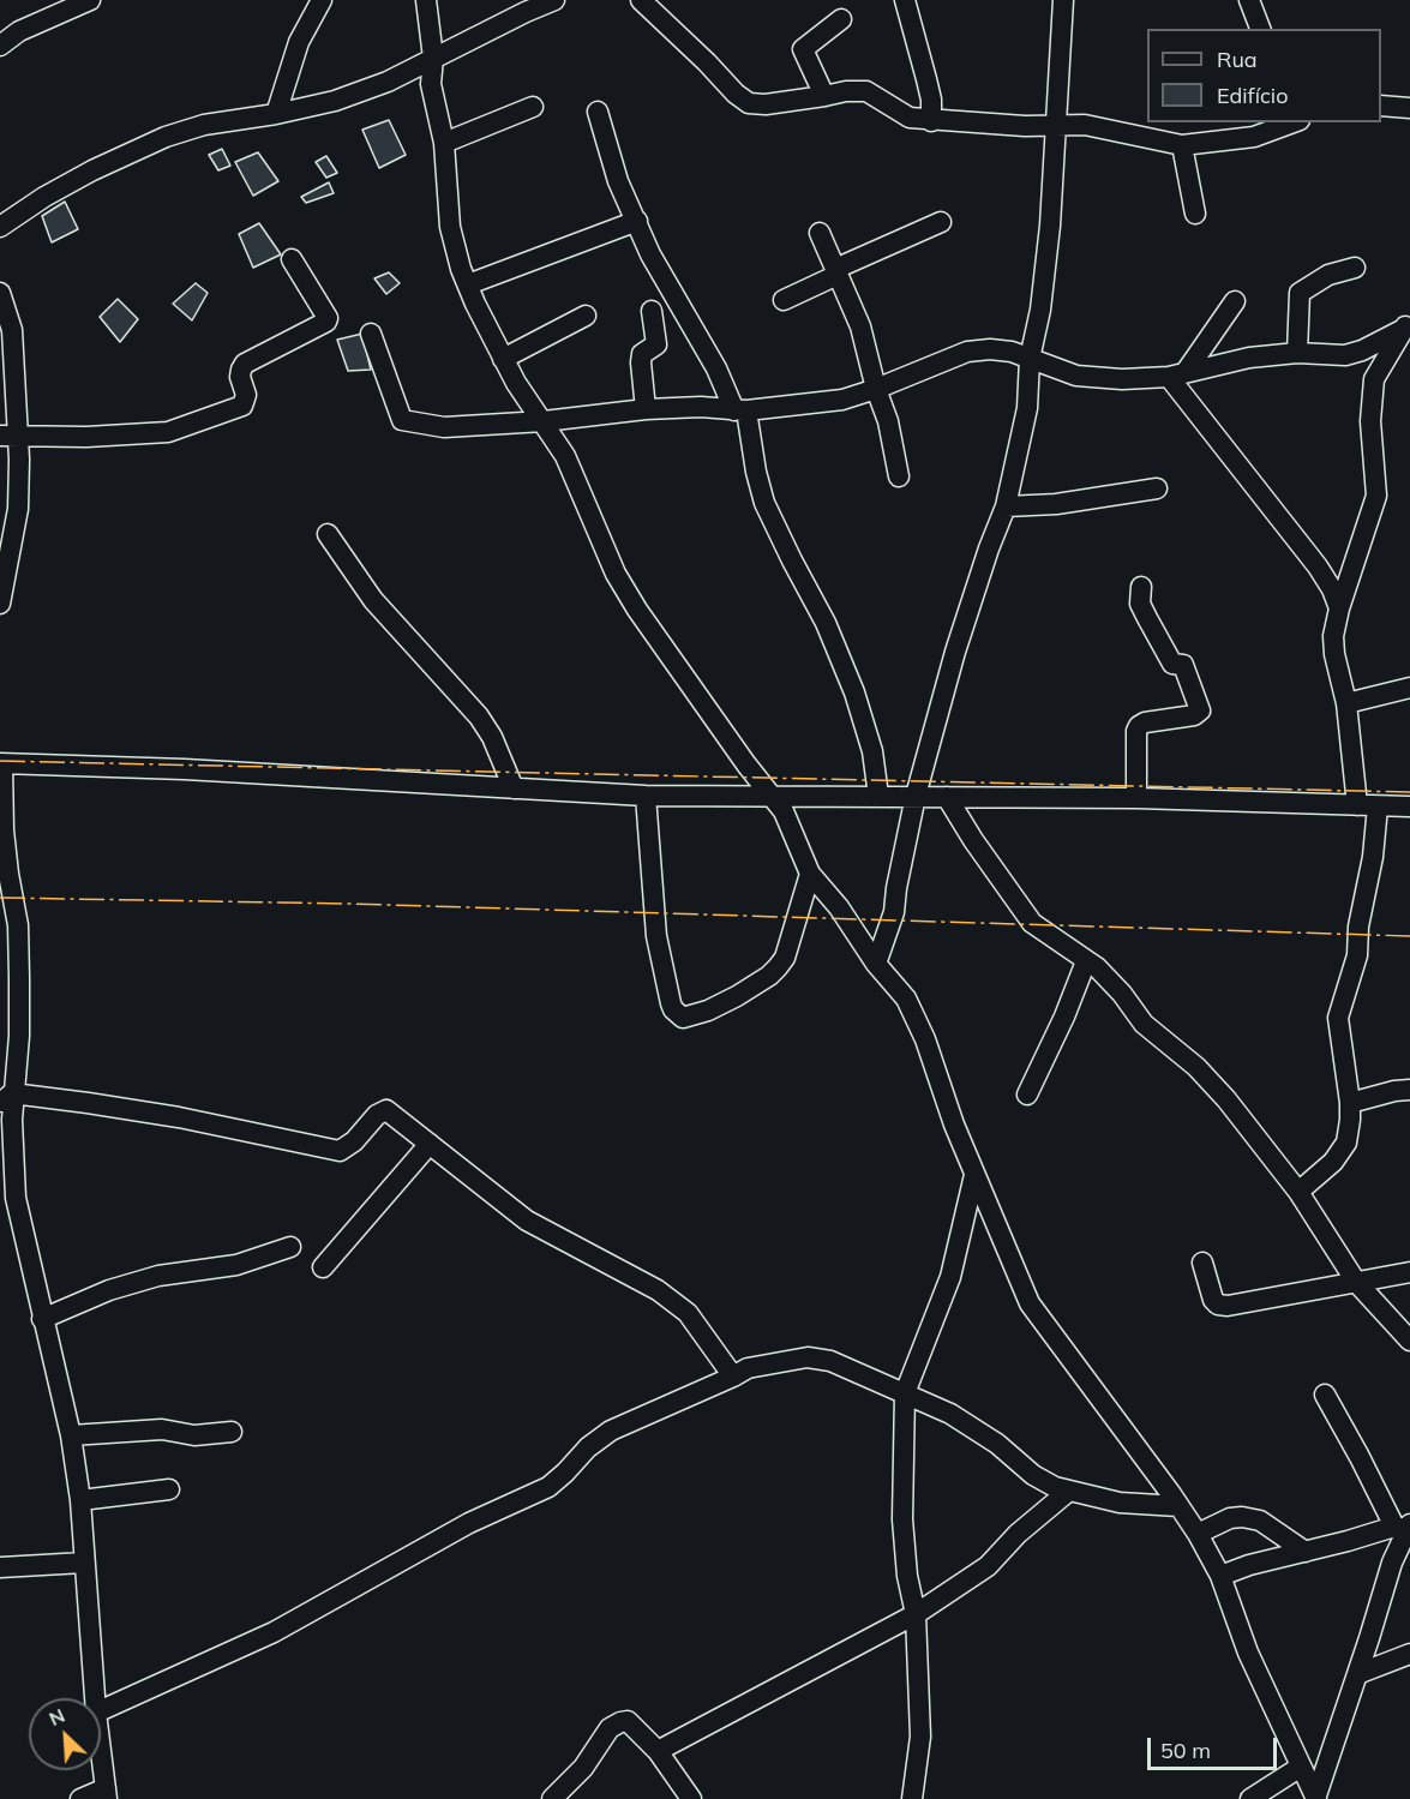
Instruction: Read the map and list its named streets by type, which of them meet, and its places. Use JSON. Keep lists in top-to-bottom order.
{
  "legend": ["Rua", "Edifício"],
  "scale_bar": "50 m",
  "north": "top left"
}
